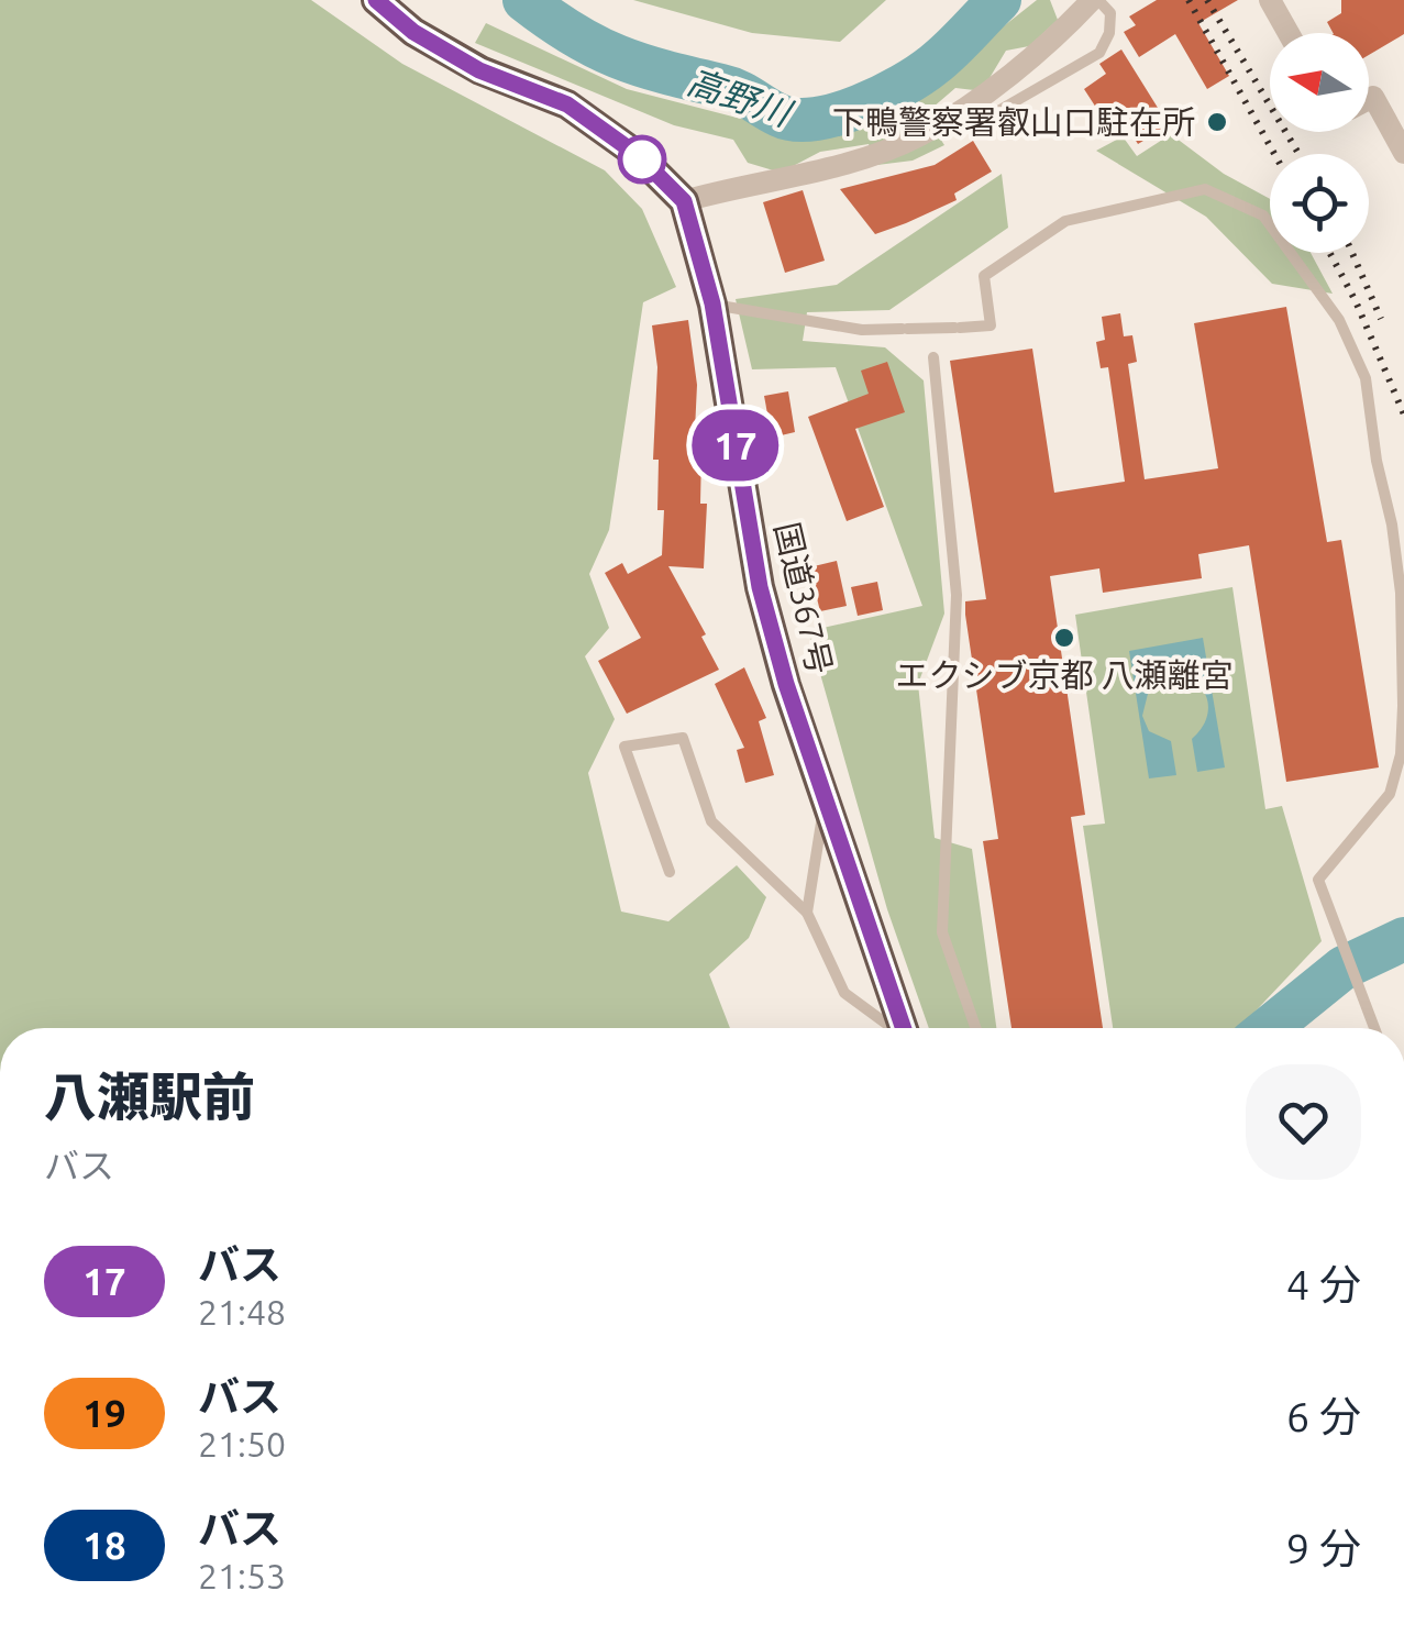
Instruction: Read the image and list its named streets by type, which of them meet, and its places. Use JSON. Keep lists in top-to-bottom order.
{
  "streets": {
    "highway": ["国道367号"]
  },
  "water": ["高野川"],
  "places": ["下鴨警察署叡山口駐在所", "エクシブ京都 八瀬離宮"],
  "lines": ["bus line 17"],
  "north": "left",
  "page": {
    "on_map": "17",
    "heading": ["八瀬駅前", "バス"],
    "list": [
      {
        "mark": "17",
        "name": "バス",
        "note": "21:48",
        "value": "4 分"
      },
      {
        "mark": "19",
        "name": "バス",
        "note": "21:50",
        "value": "6 分"
      },
      {
        "mark": "18",
        "name": "バス",
        "note": "21:53",
        "value": "9 分"
      }
    ]
  }
}
